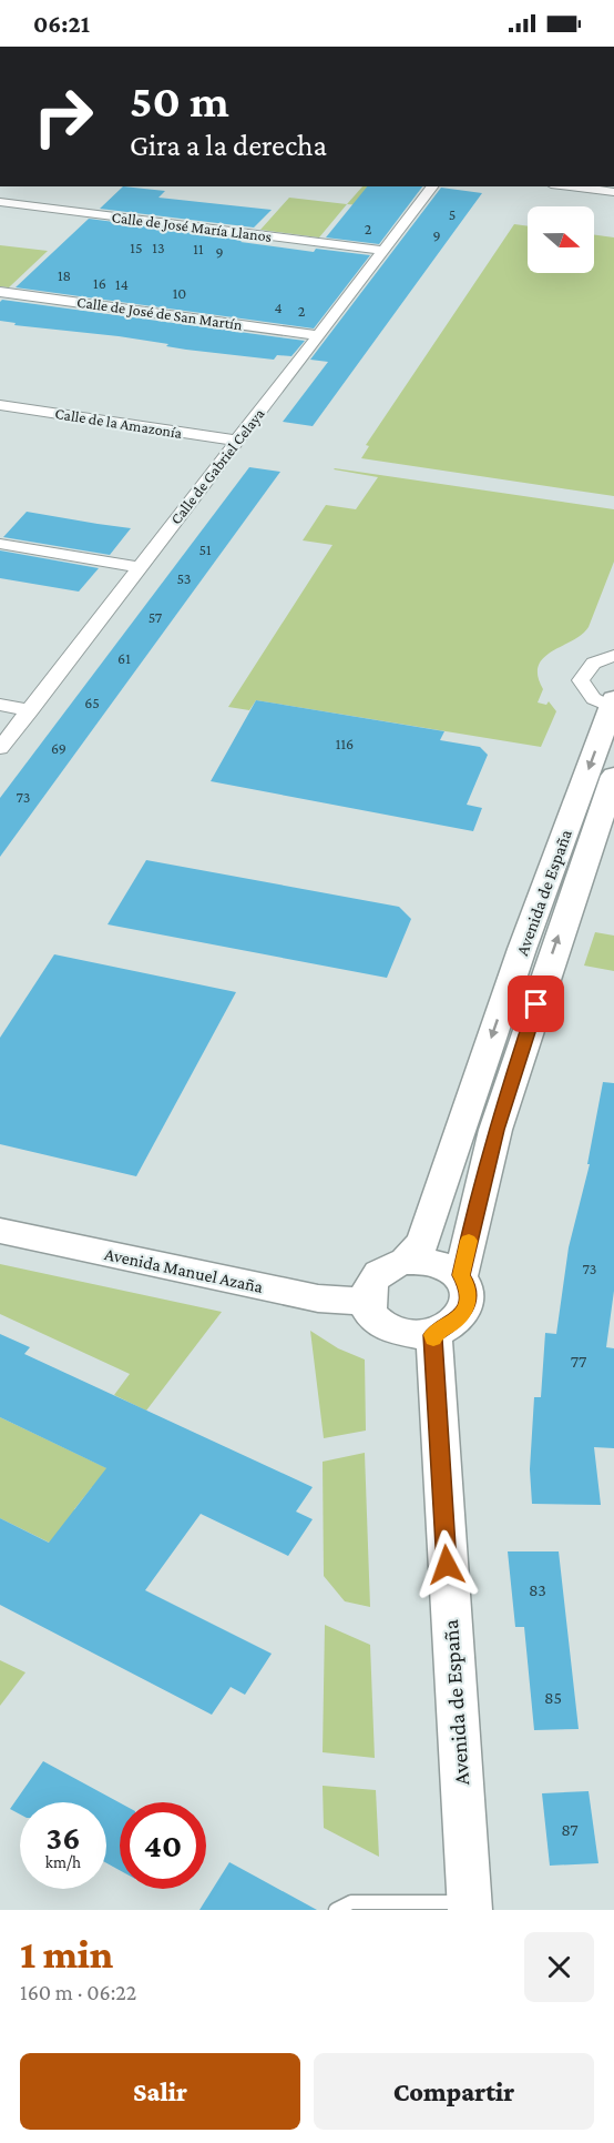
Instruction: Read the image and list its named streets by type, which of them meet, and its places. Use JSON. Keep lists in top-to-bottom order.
{
  "streets": {
    "street": [
      "Calle de José María Llanos",
      "Calle de José de San Martín",
      "Calle de la Amazonía",
      "Calle de Gabriel Celaya",
      "Avenida de España",
      "Avenida Manuel Azaña"
    ]
  },
  "crossings": [
    ["Calle de José María Llanos", "Calle de Gabriel Celaya"],
    ["Calle de José de San Martín", "Calle de Gabriel Celaya"],
    ["Calle de la Amazonía", "Calle de Gabriel Celaya"],
    ["Avenida de España", "Avenida Manuel Azaña"]
  ],
  "house_numbers": [
    "5",
    "2",
    "9",
    "15",
    "13",
    "11",
    "9",
    "18",
    "16",
    "14",
    "10",
    "4",
    "2",
    "51",
    "53",
    "57",
    "61",
    "65",
    "116",
    "69",
    "73",
    "73",
    "77",
    "83",
    "85",
    "87"
  ],
  "north": "right",
  "page": {
    "status": "06:21",
    "turn": ["50 m", "Gira a la derecha"],
    "speed": "36 km/h",
    "limit": "40",
    "heading": ["1 min", "160 m · 06:22"],
    "buttons": ["Salir", "Compartir"]
  }
}
